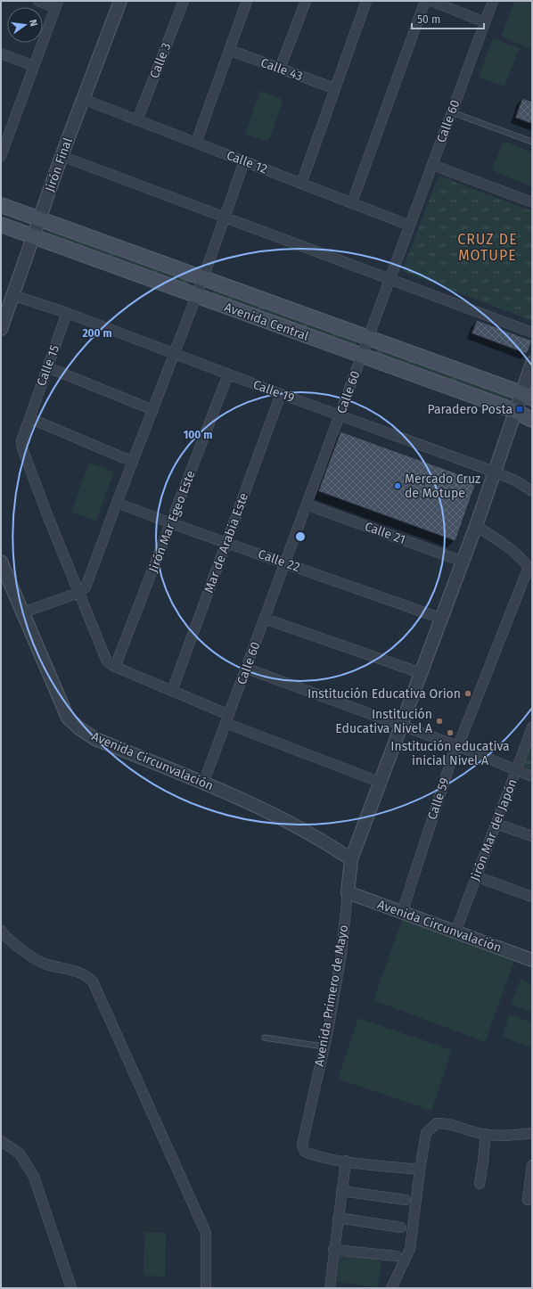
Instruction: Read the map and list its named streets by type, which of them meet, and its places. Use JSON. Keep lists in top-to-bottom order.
{
  "streets": {
    "main road": ["Avenida Central"],
    "street": [
      "Calle 3",
      "Calle 43",
      "Calle 60",
      "Calle 12",
      "Jirón Final",
      "Calle 15",
      "Calle 19",
      "Jirón Mar Egeo Este",
      "Calle 21",
      "Mar de Arabia Este",
      "Calle 22",
      "Avenida Circunvalación",
      "Calle 59",
      "Jirón Mar del Japón",
      "Avenida Primero de Mayo"
    ]
  },
  "crossings": [
    ["Calle 3", "Calle 12"],
    ["Calle 60", "Calle 12"],
    ["Calle 60", "Avenida Central"],
    ["Calle 60", "Calle 19"],
    ["Calle 60", "Calle 21"],
    ["Calle 60", "Calle 22"],
    ["Calle 60", "Avenida Circunvalación"],
    ["Calle 12", "Jirón Final"],
    ["Jirón Final", "Avenida Central"],
    ["Jirón Final", "Calle 19"],
    ["Calle 15", "Calle 19"],
    ["Calle 15", "Jirón Mar Egeo Este"],
    ["Calle 19", "Jirón Mar Egeo Este"],
    ["Calle 19", "Mar de Arabia Este"],
    ["Jirón Mar Egeo Este", "Calle 22"],
    ["Mar de Arabia Este", "Calle 22"],
    ["Avenida Circunvalación", "Calle 59"],
    ["Avenida Circunvalación", "Jirón Mar del Japón"],
    ["Avenida Circunvalación", "Avenida Primero de Mayo"]
  ],
  "districts": ["CRUZ DE MOTUPE"],
  "places": {
    "transit": ["Paradero Posta"],
    "other": [
      "Mercado Cruz de Motupe",
      "Institución Educativa Orion",
      "Institución Educativa Nivel A",
      "Institución educativa inicial Nivel A"
    ]
  },
  "scale_bar": "50 m",
  "north": "right",
  "rings": ["200 m", "100 m"]
}
